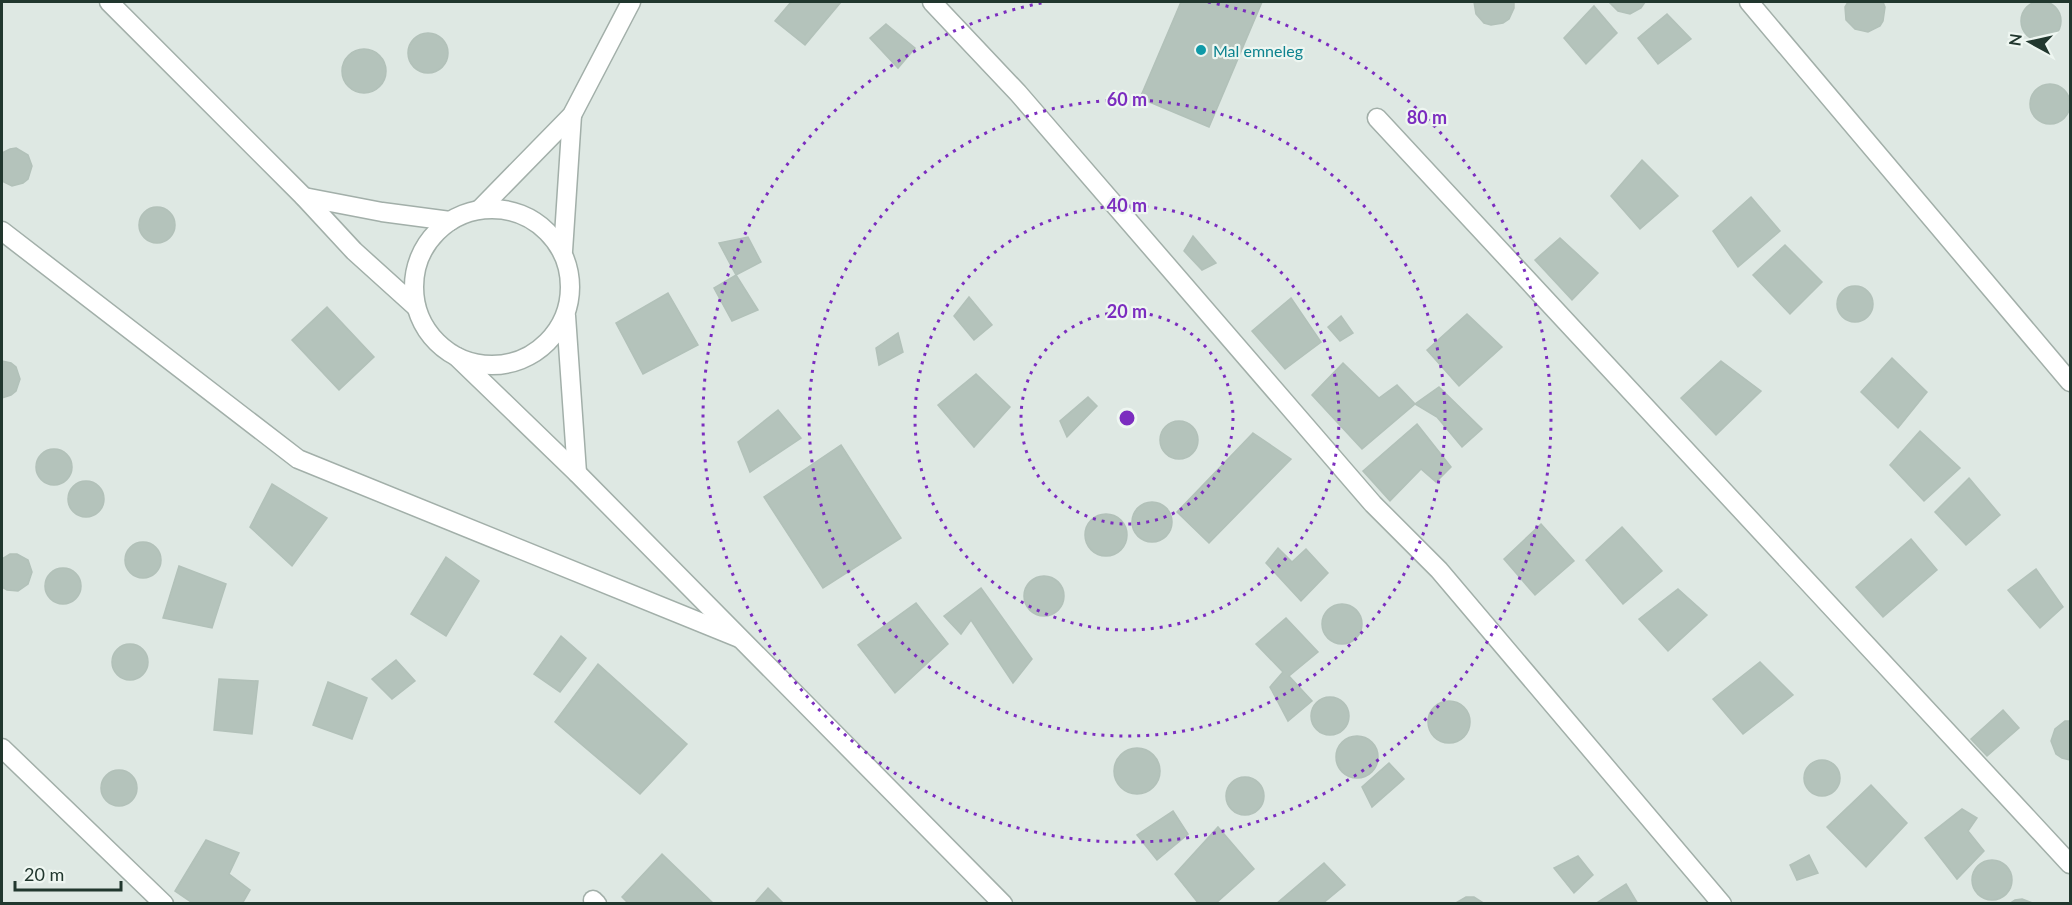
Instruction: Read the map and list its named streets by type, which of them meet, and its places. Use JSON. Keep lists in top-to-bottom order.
{
  "places": ["Mal emneleg"],
  "scale_bar": "20 m",
  "north": "left",
  "rings": [
    "60 m",
    "80 m",
    "40 m",
    "20 m"
  ]
}
